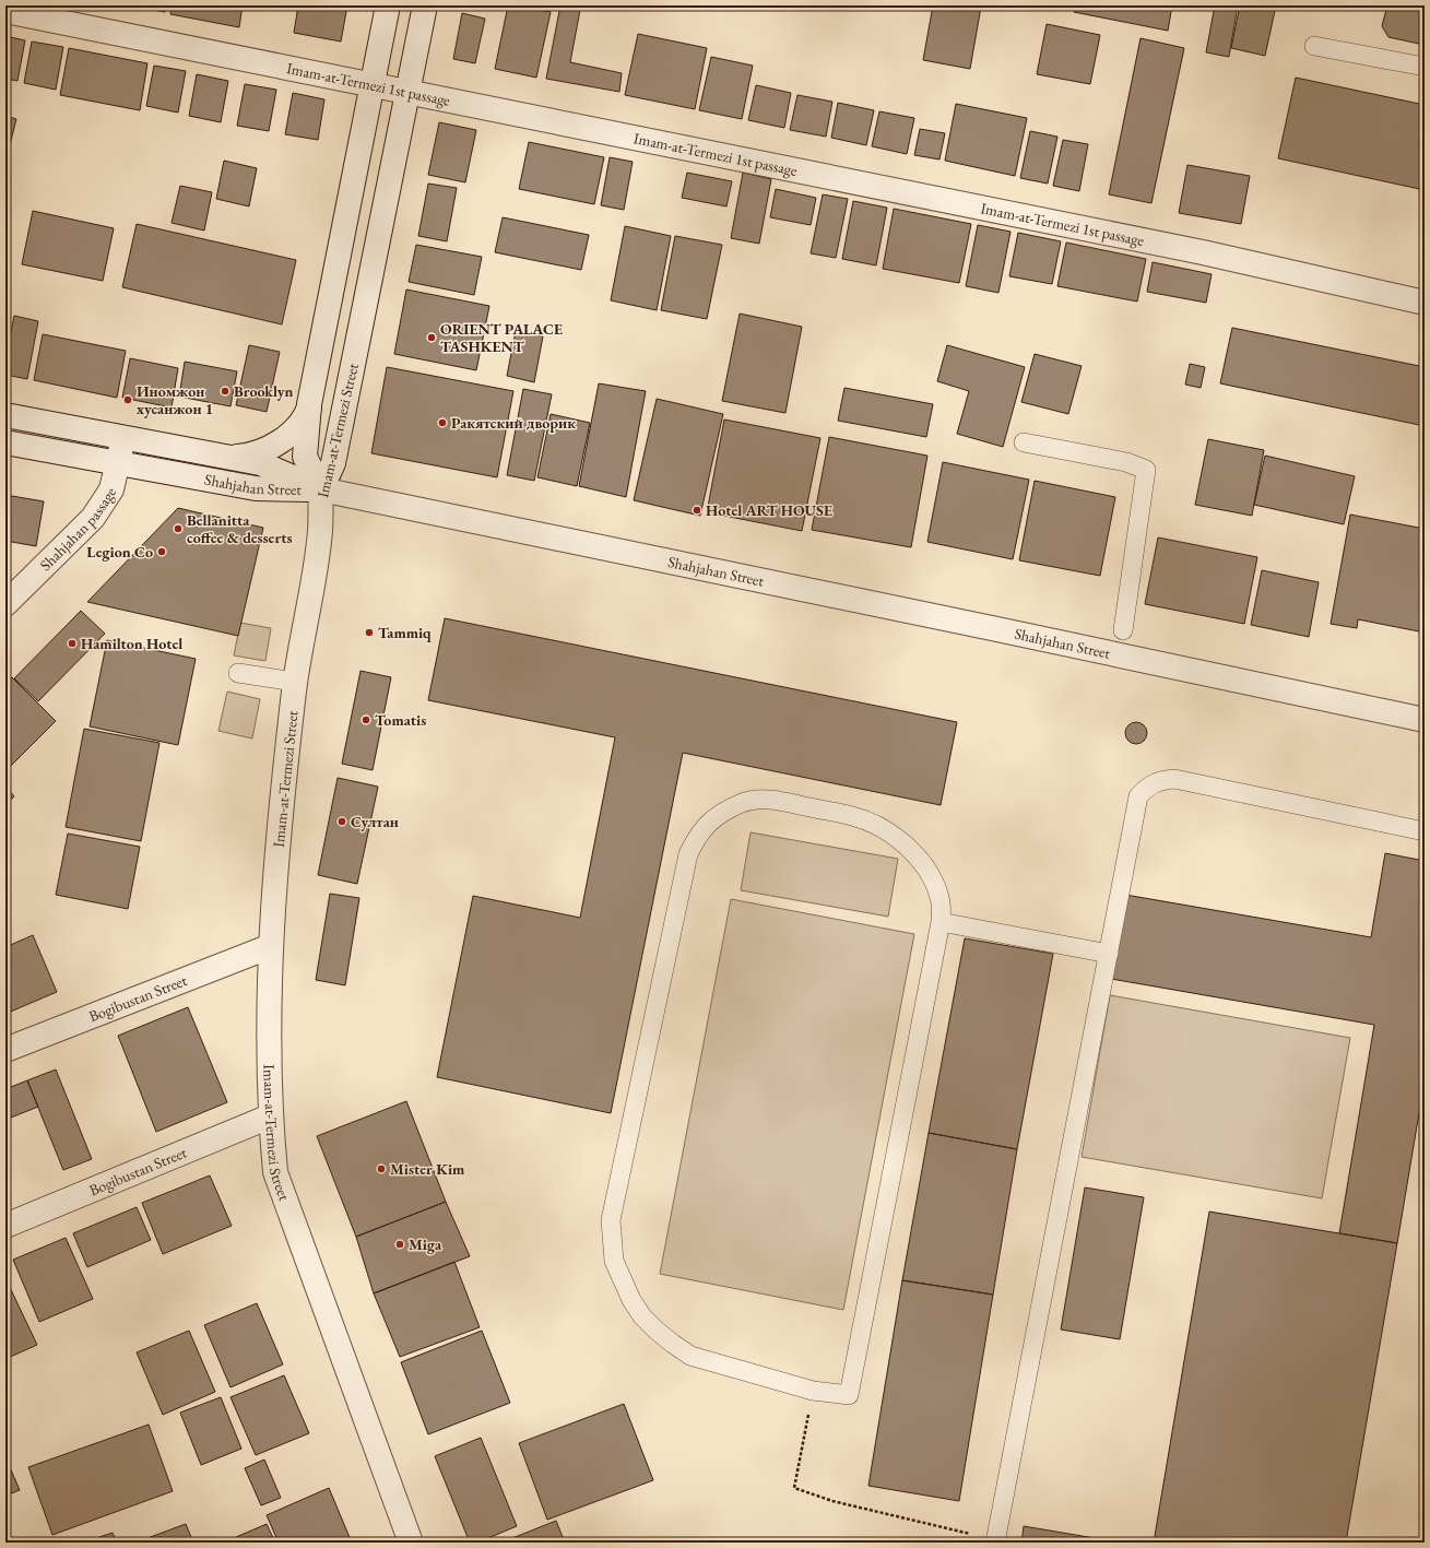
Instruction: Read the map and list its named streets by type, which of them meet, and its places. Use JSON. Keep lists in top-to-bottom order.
{
  "streets": {
    "street": [
      "Imam-at-Termezi 1st passage",
      "Imam-at-Termezi Street",
      "Shahjahan Street",
      "Shahjahan passage",
      "Bogibustаn Street",
      "Bogibustan Street"
    ]
  },
  "crossings": [
    ["Imam-at-Termezi 1st passage", "Imam-at-Termezi Street"],
    ["Imam-at-Termezi Street", "Shahjahan Street"],
    ["Imam-at-Termezi Street", "Bogibustаn Street"],
    ["Imam-at-Termezi Street", "Bogibustan Street"],
    ["Shahjahan Street", "Shahjahan passage"]
  ],
  "places": [
    "ORIENT PALACE TASHKENT",
    "Brooklyn",
    "Иномжон хусанжон 1",
    "Ракятский дворик",
    "Hotel ART HOUSE",
    "Bellanitta coffee & desserts",
    "Legion Co",
    "Tammiq",
    "Hamilton Hotel",
    "Tomatis",
    "Султан",
    "Mister Kim",
    "Miga"
  ]
}
